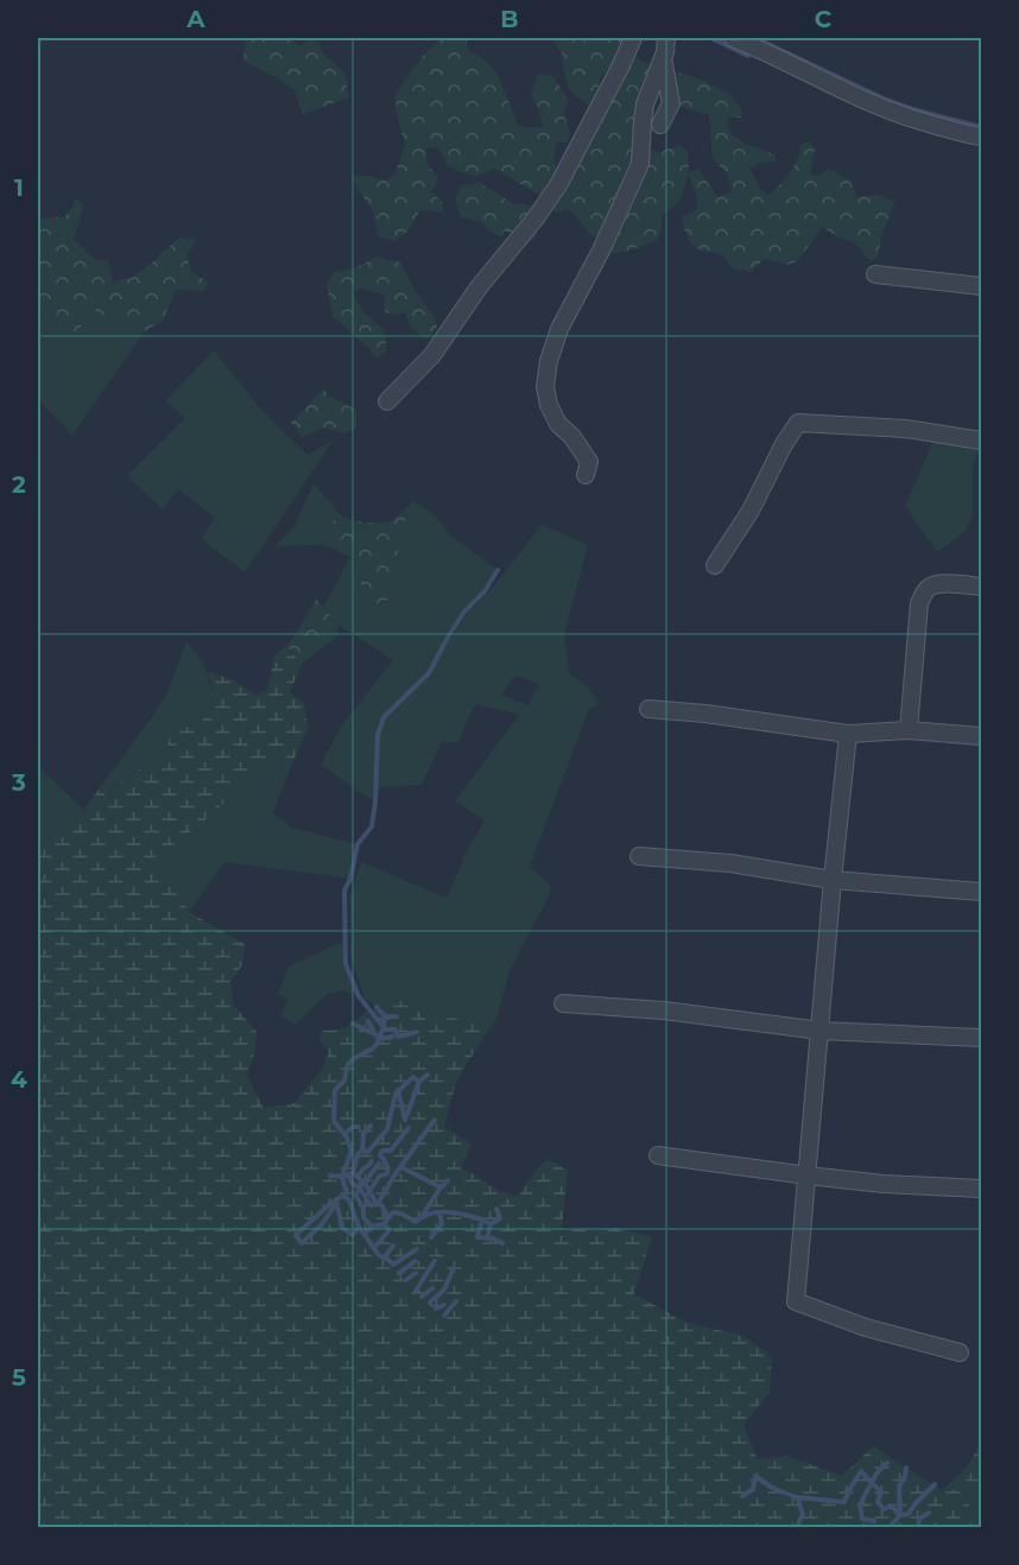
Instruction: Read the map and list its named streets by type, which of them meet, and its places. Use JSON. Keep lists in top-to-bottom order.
{
  "grid": {
    "columns": ["A", "B", "C"],
    "rows": [
      "1",
      "2",
      "3",
      "4",
      "5"
    ]
  }
}
